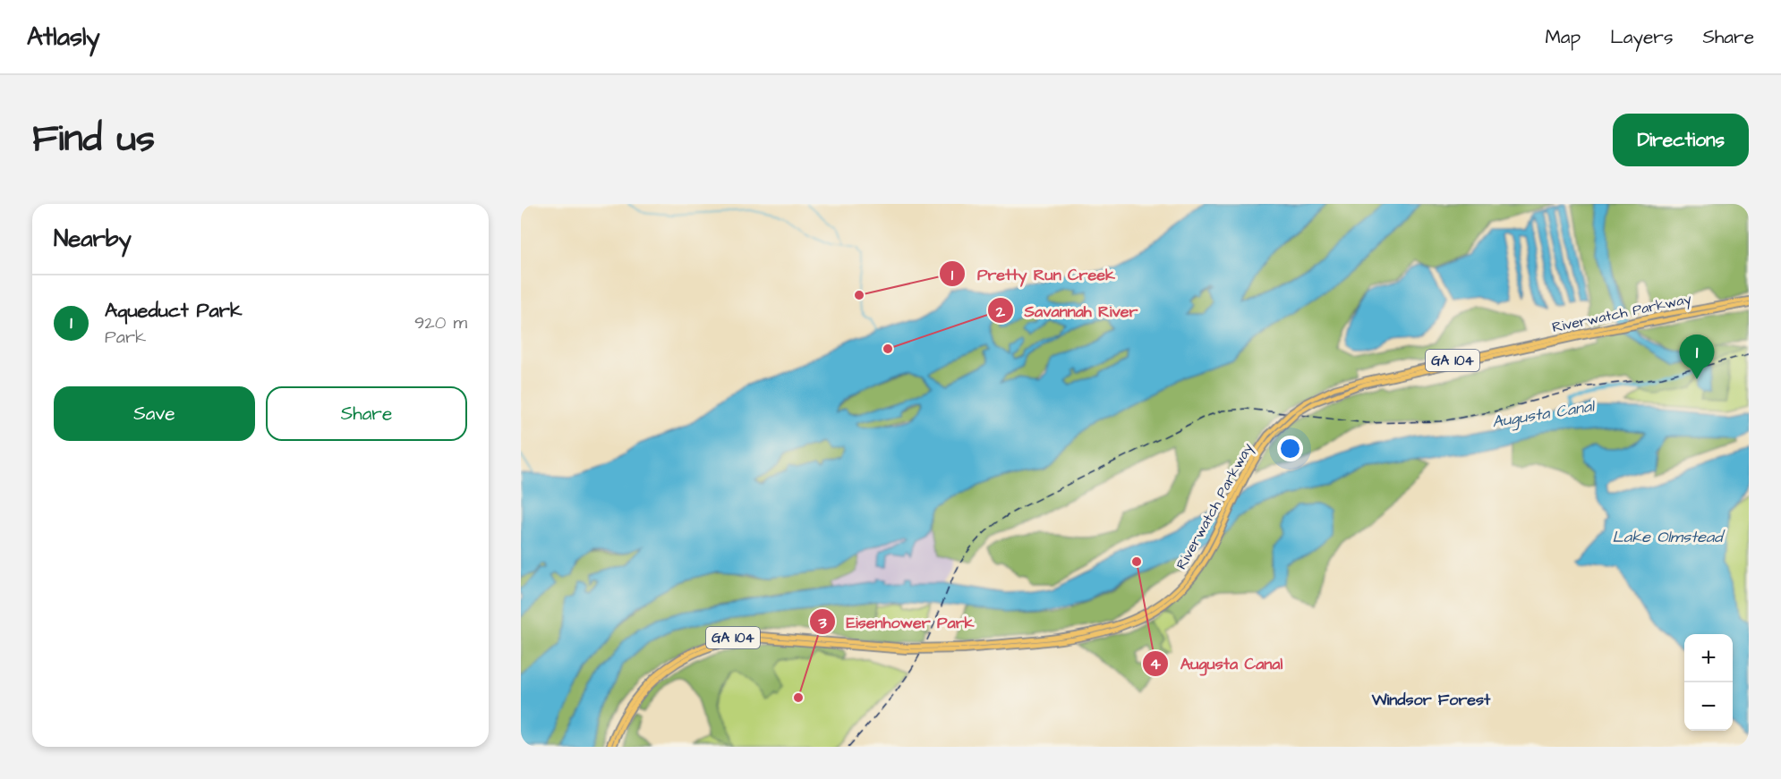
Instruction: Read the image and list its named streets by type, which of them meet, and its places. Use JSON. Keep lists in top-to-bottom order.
{
  "streets": {
    "main road": ["Riverwatch Parkway", "GA 104"]
  },
  "districts": ["Windsor Forest"],
  "water": ["Augusta Canal", "Lake Olmstead"],
  "places": [
    "Pretty Run Creek",
    "Savannah River",
    "Augusta Canal",
    "Eisenhower Park"
  ],
  "page": {
    "header": "Atlasly",
    "nav": ["Map", "Layers", "Share"],
    "title": "Find us",
    "buttons": [
      "Directions",
      ["Save", "Share"]
    ],
    "heading": "Nearby",
    "list": [
      {
        "mark": "1",
        "name": "Aqueduct Park",
        "note": "Park",
        "value": "920 m"
      }
    ],
    "pins": "1",
    "map_buttons": ["+", "−"]
  }
}
